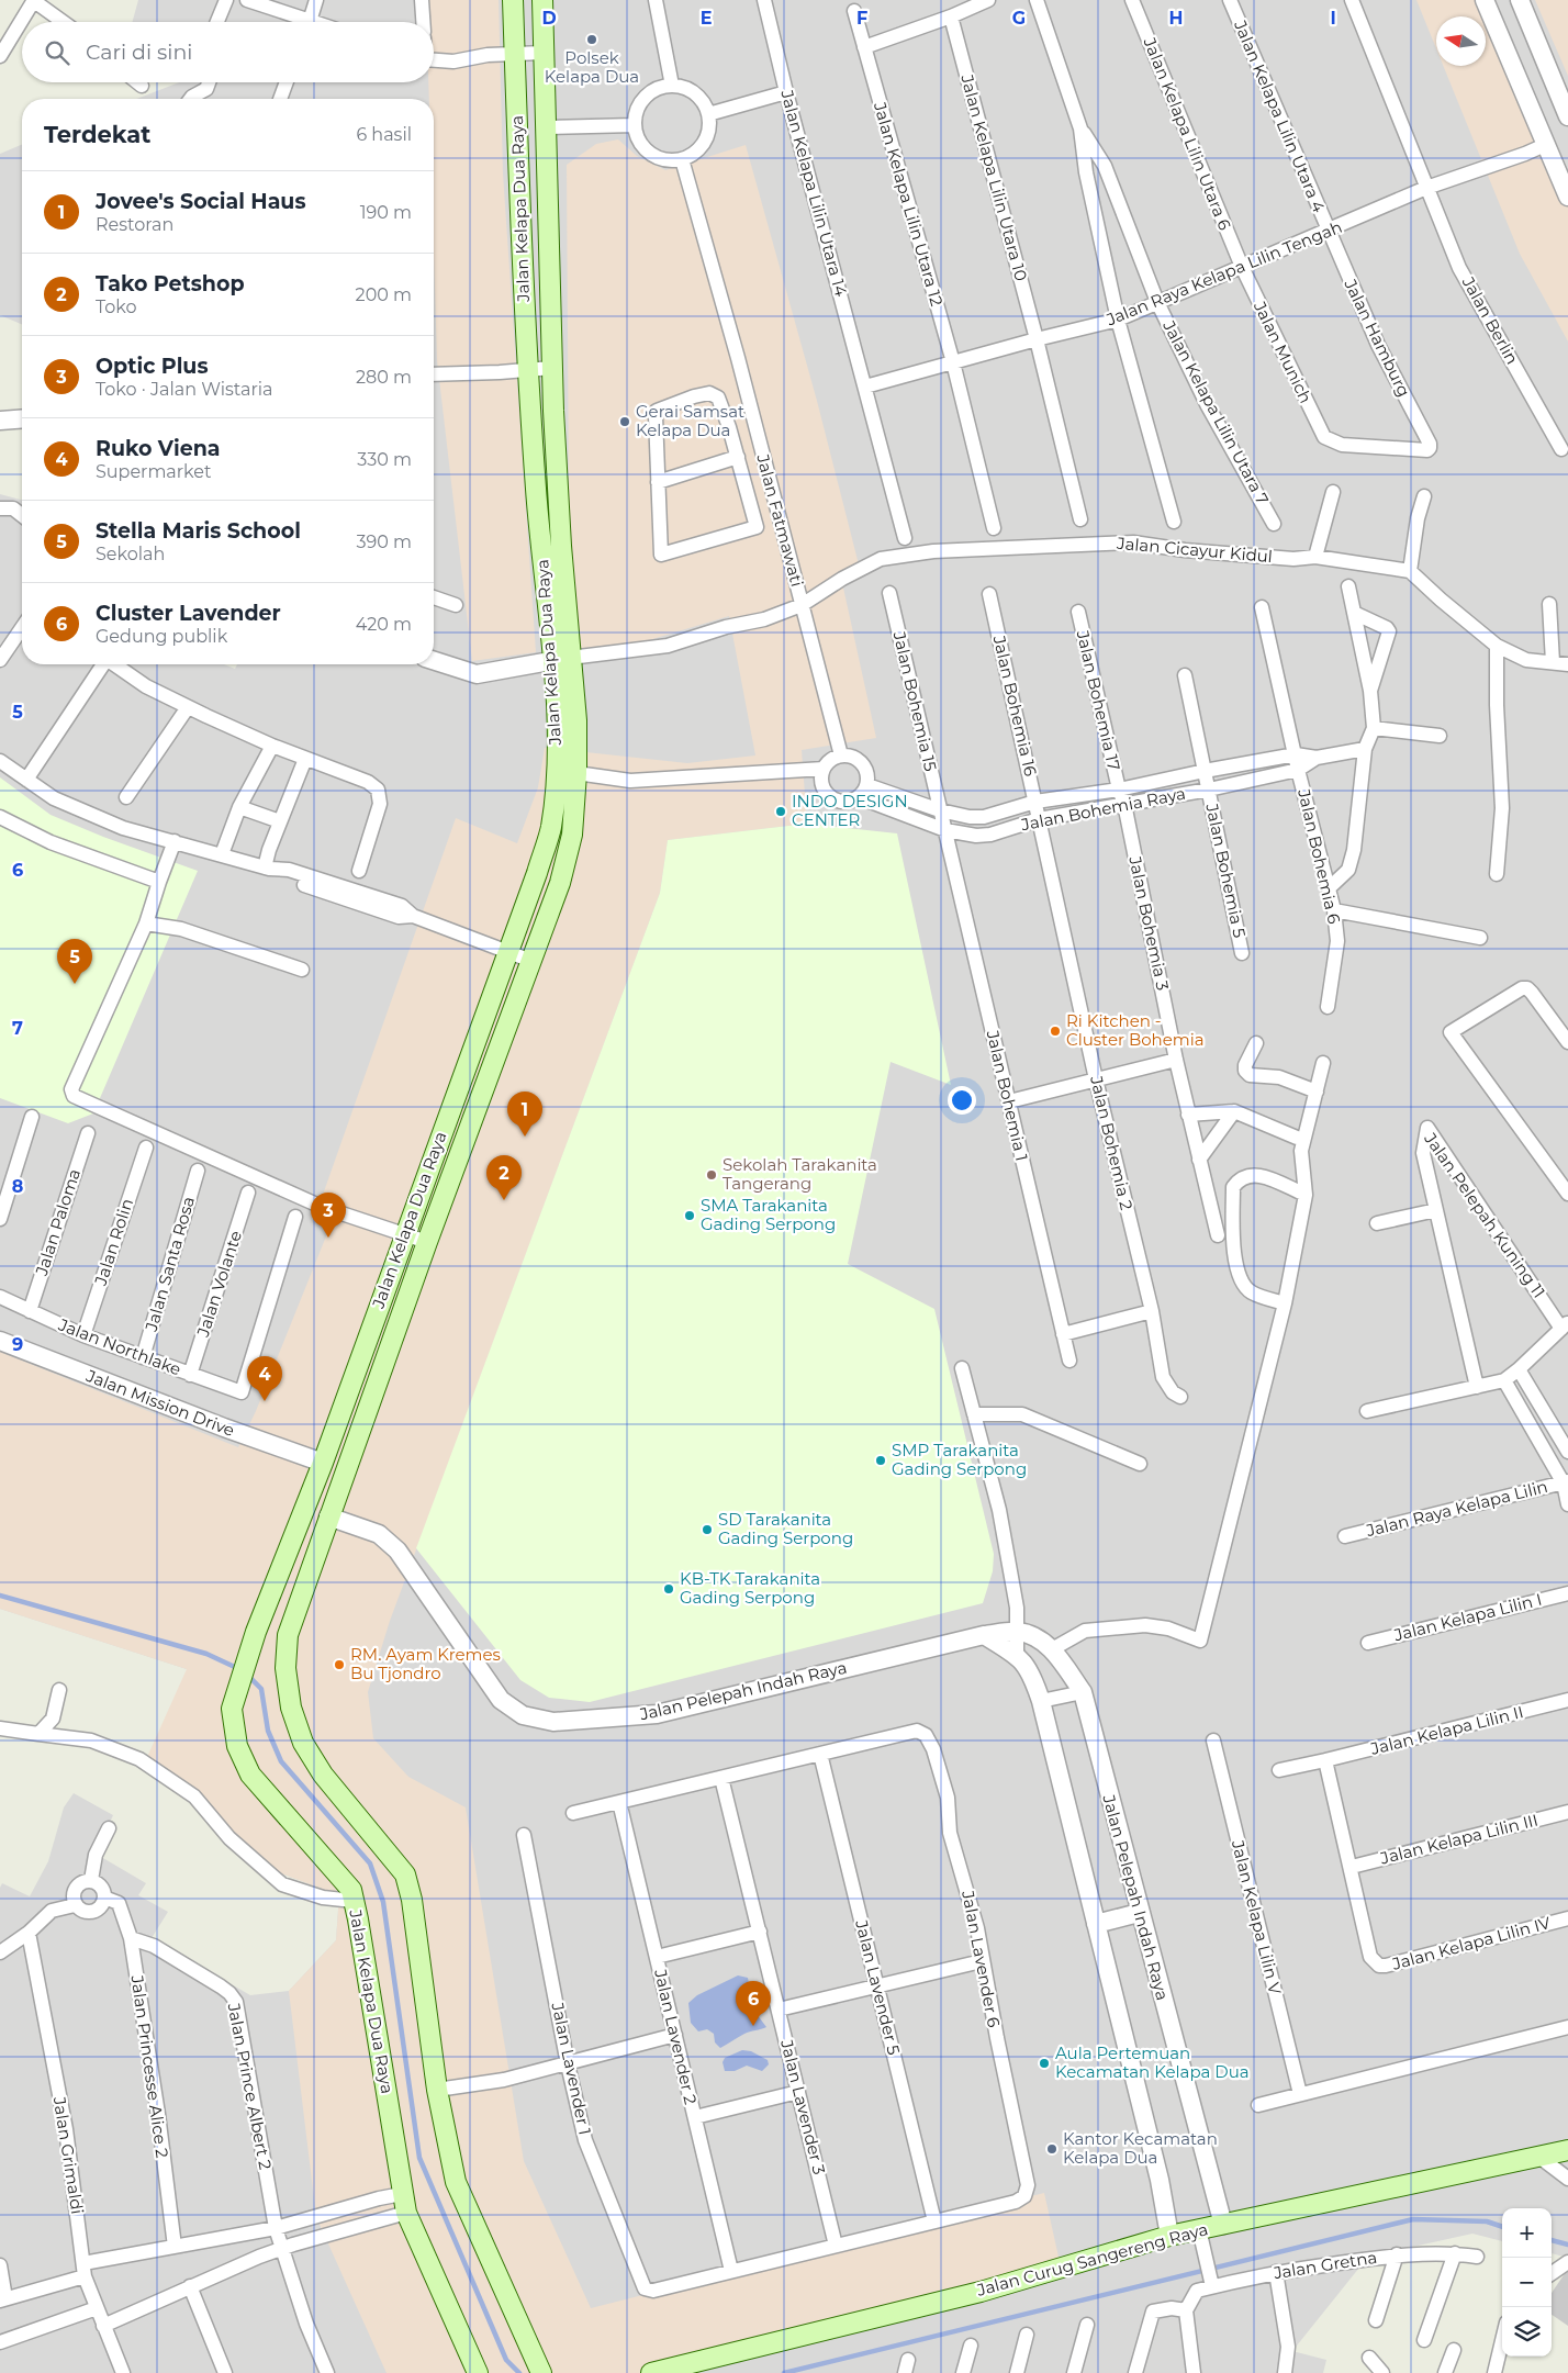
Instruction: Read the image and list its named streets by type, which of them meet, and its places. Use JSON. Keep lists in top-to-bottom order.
{
  "streets": {
    "main road": ["Jalan Kelapa Dua Raya", "Jalan Curug Sangereng Raya"],
    "street": [
      "Jalan Kelapa Lilin Utara 4",
      "Jalan Kelapa Lilin Utara 6",
      "Jalan Kelapa Lilin Utara 10",
      "Jalan Kelapa Lilin Utara 14",
      "Jalan Kelapa Lilin Utara 12",
      "Jalan Raya Kelapa Lilin Tengah",
      "Jalan Berlin",
      "Jalan Hamburg",
      "Jalan Munich",
      "Jalan Kelapa Lilin Utara 7",
      "Jalan Fatmawati",
      "Jalan Cicayur Kidul",
      "Jalan Bohemia 17",
      "Jalan Bohemia 15",
      "Jalan Bohemia 16",
      "Jalan Bohemia Raya",
      "Jalan Bohemia 6",
      "Jalan Bohemia 5",
      "Jalan Bohemia 3",
      "Jalan Bohemia 1",
      "Jalan Bohemia 2",
      "Jalan Pelepah Kuning 11",
      "Jalan Paloma",
      "Jalan Rolin",
      "Jalan Santa Rosa",
      "Jalan Volante",
      "Jalan Northlake",
      "Jalan Mission Drive",
      "Jalan Raya Kelapa Lilin",
      "Jalan Kelapa Lilin I",
      "Jalan Pelepah Indah Raya",
      "Jalan Kelapa Lilin II",
      "Jalan Kelapa Lilin III",
      "Jalan Kelapa Lilin V",
      "Jalan Kelapa Lilin IV",
      "Jalan Lavender 6",
      "Jalan Lavender 5",
      "Jalan Lavender 2",
      "Jalan Princesse Alice 2",
      "Jalan Lavender 1",
      "Jalan Prince Albert 2",
      "Jalan Lavender 3",
      "Jalan Grimaldi",
      "Jalan Gretna"
    ]
  },
  "crossings": [
    ["Jalan Kelapa Lilin Utara 4", "Jalan Raya Kelapa Lilin Tengah"],
    ["Jalan Kelapa Lilin Utara 4", "Jalan Hamburg"],
    ["Jalan Kelapa Lilin Utara 6", "Jalan Raya Kelapa Lilin Tengah"],
    ["Jalan Kelapa Lilin Utara 6", "Jalan Munich"],
    ["Jalan Kelapa Lilin Utara 10", "Jalan Raya Kelapa Lilin Tengah"],
    ["Jalan Kelapa Lilin Utara 14", "Jalan Raya Kelapa Lilin Tengah"],
    ["Jalan Kelapa Lilin Utara 12", "Jalan Raya Kelapa Lilin Tengah"],
    ["Jalan Kelapa Dua Raya", "Jalan Cicayur Kidul"],
    ["Jalan Kelapa Dua Raya", "Jalan Mission Drive"],
    ["Jalan Kelapa Dua Raya", "Jalan Pelepah Indah Raya"],
    ["Jalan Raya Kelapa Lilin Tengah", "Jalan Berlin"],
    ["Jalan Raya Kelapa Lilin Tengah", "Jalan Hamburg"],
    ["Jalan Raya Kelapa Lilin Tengah", "Jalan Munich"],
    ["Jalan Raya Kelapa Lilin Tengah", "Jalan Kelapa Lilin Utara 7"],
    ["Jalan Hamburg", "Jalan Munich"],
    ["Jalan Fatmawati", "Jalan Cicayur Kidul"],
    ["Jalan Fatmawati", "Jalan Bohemia Raya"],
    ["Jalan Bohemia 17", "Jalan Bohemia Raya"],
    ["Jalan Bohemia 17", "Jalan Bohemia 3"],
    ["Jalan Bohemia 15", "Jalan Bohemia Raya"],
    ["Jalan Bohemia 15", "Jalan Bohemia 1"],
    ["Jalan Bohemia 16", "Jalan Bohemia Raya"],
    ["Jalan Bohemia 16", "Jalan Bohemia 2"],
    ["Jalan Bohemia Raya", "Jalan Bohemia 6"],
    ["Jalan Bohemia Raya", "Jalan Bohemia 5"],
    ["Jalan Bohemia Raya", "Jalan Bohemia 3"],
    ["Jalan Bohemia Raya", "Jalan Bohemia 1"],
    ["Jalan Bohemia Raya", "Jalan Bohemia 2"],
    ["Jalan Paloma", "Jalan Northlake"],
    ["Jalan Rolin", "Jalan Northlake"],
    ["Jalan Santa Rosa", "Jalan Northlake"],
    ["Jalan Volante", "Jalan Northlake"],
    ["Jalan Pelepah Indah Raya", "Jalan Curug Sangereng Raya"],
    ["Jalan Kelapa Lilin III", "Jalan Kelapa Lilin IV"],
    ["Jalan Lavender 6", "Jalan Lavender 5"],
    ["Jalan Lavender 2", "Jalan Lavender 1"],
    ["Jalan Princesse Alice 2", "Jalan Prince Albert 2"]
  ],
  "places": [
    "Polsek Kelapa Dua",
    "Gerai Samsat Kelapa Dua",
    "INDO DESIGN CENTER",
    "Ri Kitchen - Cluster Bohemia",
    "Sekolah Tarakanita Tangerang",
    "SMA Tarakanita Gading Serpong",
    "SMP Tarakanita Gading Serpong",
    "SD Tarakanita Gading Serpong",
    "KB-TK Tarakanita Gading Serpong",
    "RM. Ayam Kremes Bu Tjondro",
    "Aula Pertemuan Kecamatan Kelapa Dua",
    "Kantor Kecamatan Kelapa Dua"
  ],
  "north": "left",
  "page": {
    "search": "Cari di sini",
    "heading": ["Terdekat", "6 hasil"],
    "list": [
      {
        "mark": "1",
        "name": "Jovee's Social Haus",
        "note": "Restoran",
        "value": "190 m"
      },
      {
        "mark": "2",
        "name": "Tako Petshop",
        "note": "Toko",
        "value": "200 m"
      },
      {
        "mark": "3",
        "name": "Optic Plus",
        "note": "Toko · Jalan Wistaria",
        "value": "280 m"
      },
      {
        "mark": "4",
        "name": "Ruko Viena",
        "note": "Supermarket",
        "value": "330 m"
      },
      {
        "mark": "5",
        "name": "Stella Maris School",
        "note": "Sekolah",
        "value": "390 m"
      },
      {
        "mark": "6",
        "name": "Cluster Lavender",
        "note": "Gedung publik",
        "value": "420 m"
      }
    ],
    "pins": [
      "5",
      "1",
      "2",
      "3",
      "4",
      "6"
    ],
    "map_buttons": ["+", "−"]
  },
  "grid": {
    "columns": [
      "D",
      "E",
      "F",
      "G",
      "H",
      "I"
    ],
    "rows": [
      "5",
      "6",
      "7",
      "8",
      "9"
    ]
  }
}
